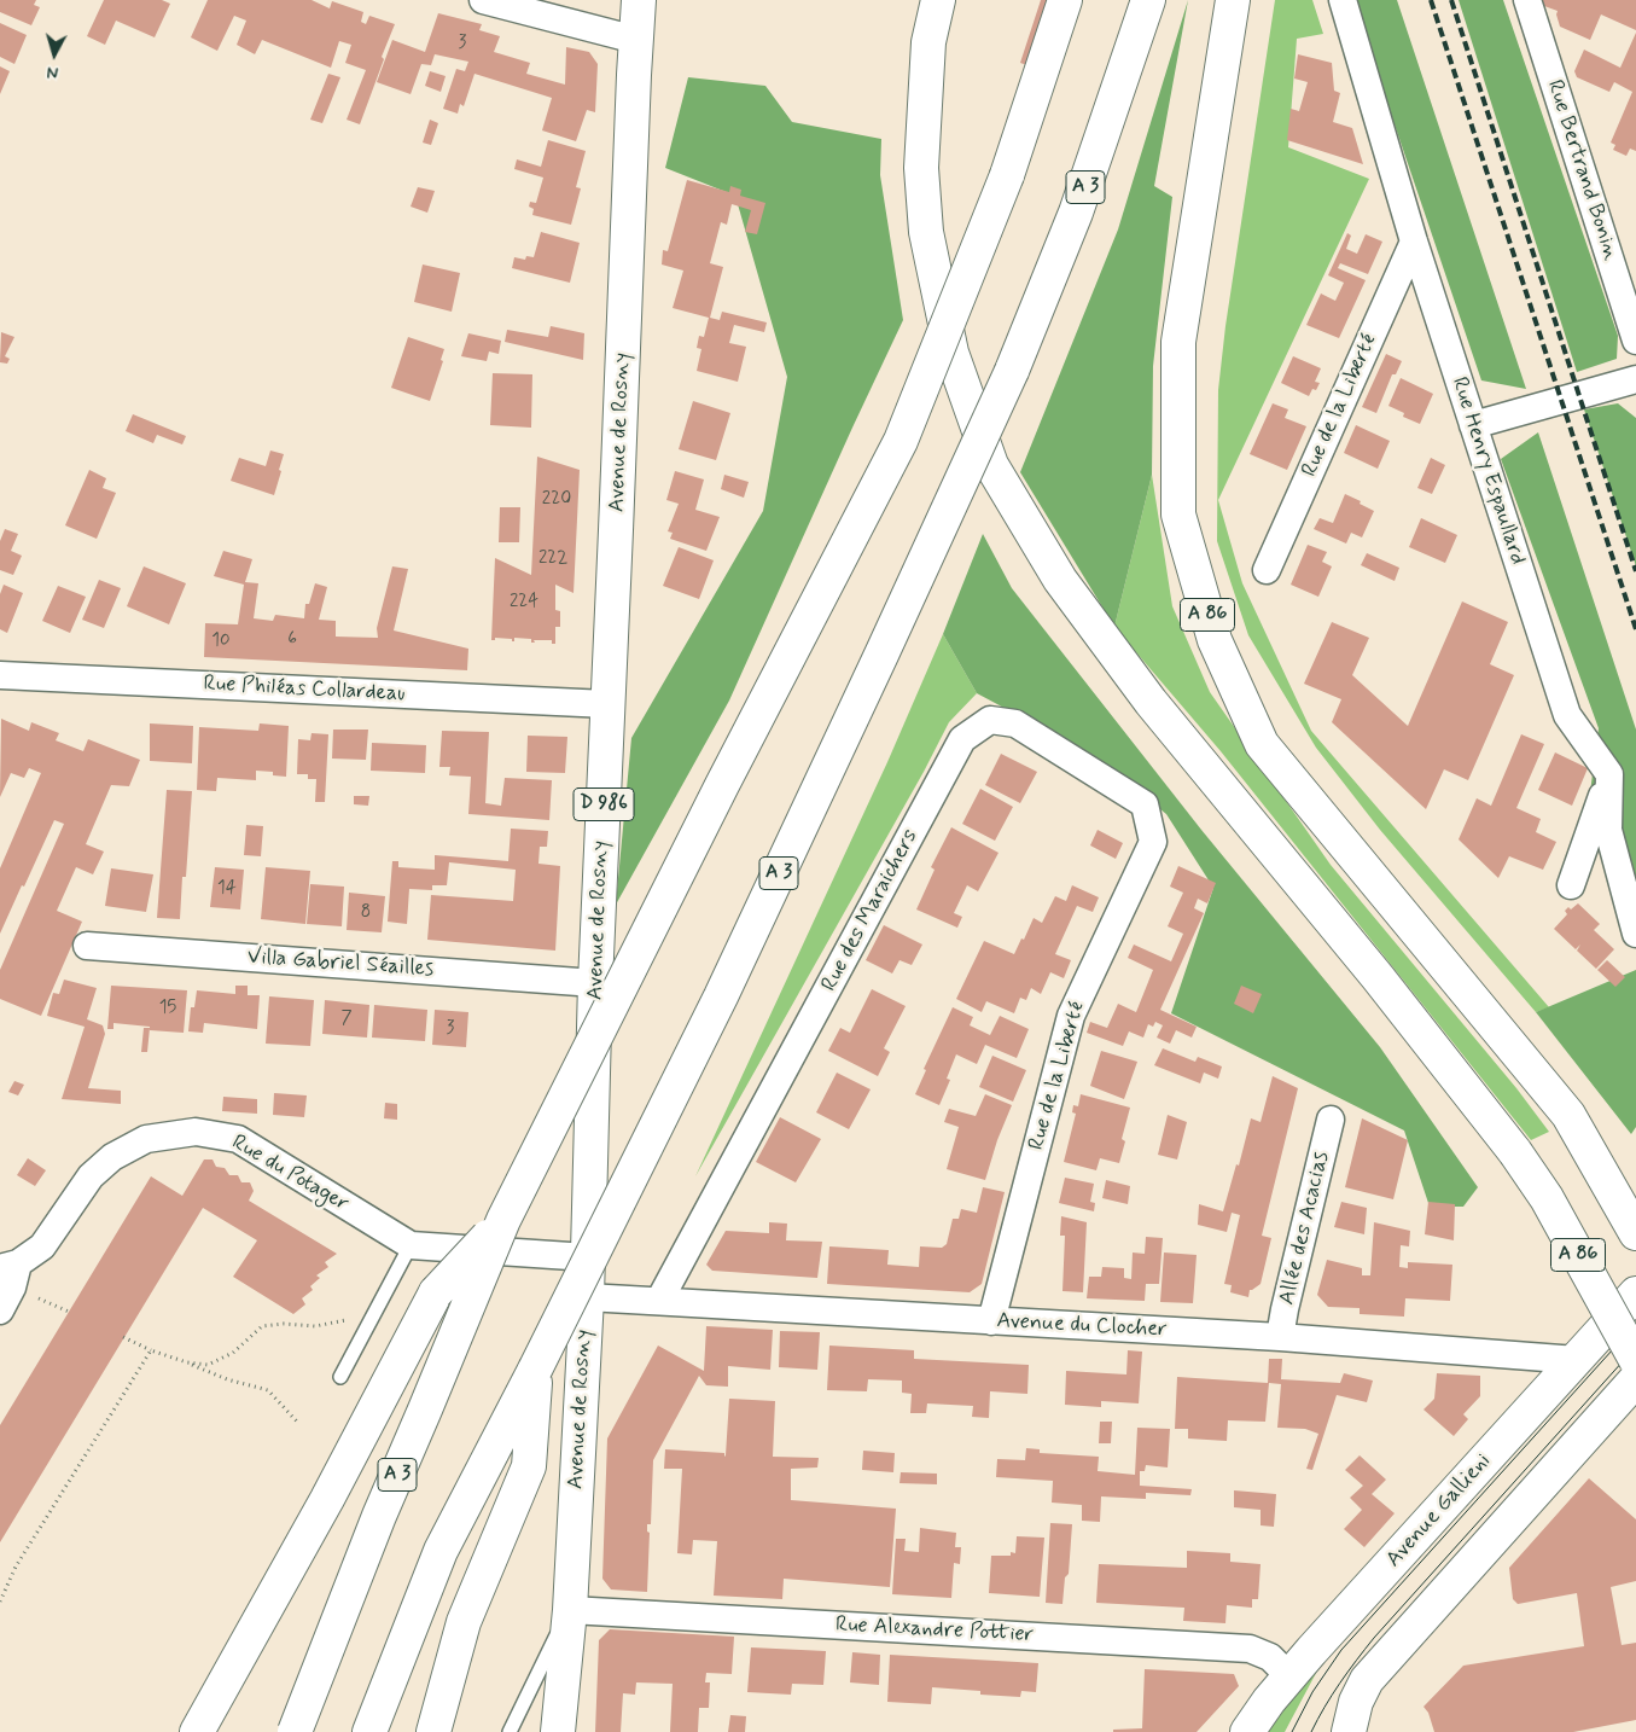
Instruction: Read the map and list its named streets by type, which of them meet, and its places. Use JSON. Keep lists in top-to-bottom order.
{
  "streets": {
    "main road": [
      "A 3",
      "Avenue de Rosny",
      "A 86",
      "D 986",
      "Avenue Gallieni"
    ],
    "street": [
      "Rue Bertrand Bonin",
      "Rue de la Liberté",
      "Rue Henry Espaullard",
      "Rue Philéas Collardeau",
      "Rue des Maraichers",
      "Villa Gabriel Séailles",
      "Rue du Potager",
      "Allée des Acacias",
      "Avenue du Clocher",
      "Rue Alexandre Pottier"
    ]
  },
  "crossings": [
    ["Rue de la Liberté", "Rue Henry Espaullard"],
    ["Rue de la Liberté", "Rue des Maraichers"],
    ["Rue de la Liberté", "Avenue du Clocher"],
    ["Avenue de Rosny", "Rue Philéas Collardeau"],
    ["Avenue de Rosny", "Villa Gabriel Séailles"],
    ["Avenue de Rosny", "Rue du Potager"],
    ["Avenue de Rosny", "Avenue du Clocher"],
    ["Avenue de Rosny", "Rue Alexandre Pottier"],
    ["Rue des Maraichers", "Avenue du Clocher"],
    ["Allée des Acacias", "Avenue du Clocher"],
    ["Avenue du Clocher", "Avenue Gallieni"],
    ["Avenue Gallieni", "Rue Alexandre Pottier"]
  ],
  "house_numbers": [
    "3",
    "220",
    "222",
    "224",
    "6",
    "10",
    "14",
    "8",
    "15",
    "7",
    "3"
  ],
  "north": "bottom"
}
